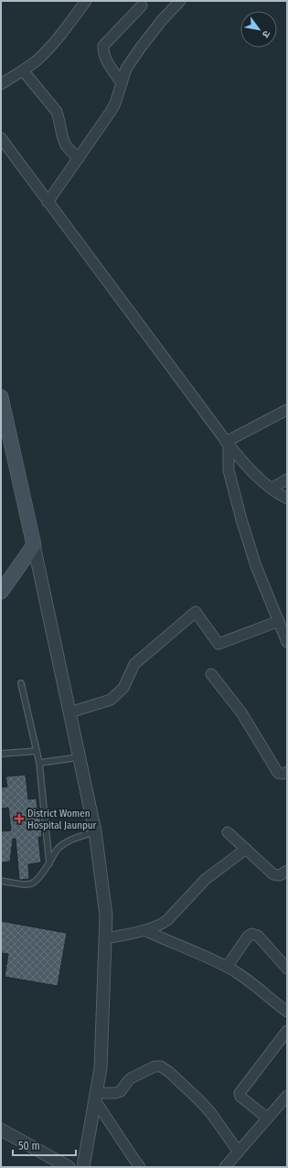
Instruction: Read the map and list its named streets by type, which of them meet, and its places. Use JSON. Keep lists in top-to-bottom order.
{
  "places": {
    "health": ["District Women Hospital Jaunpur"]
  },
  "scale_bar": "50 m",
  "north": "bottom right"
}
